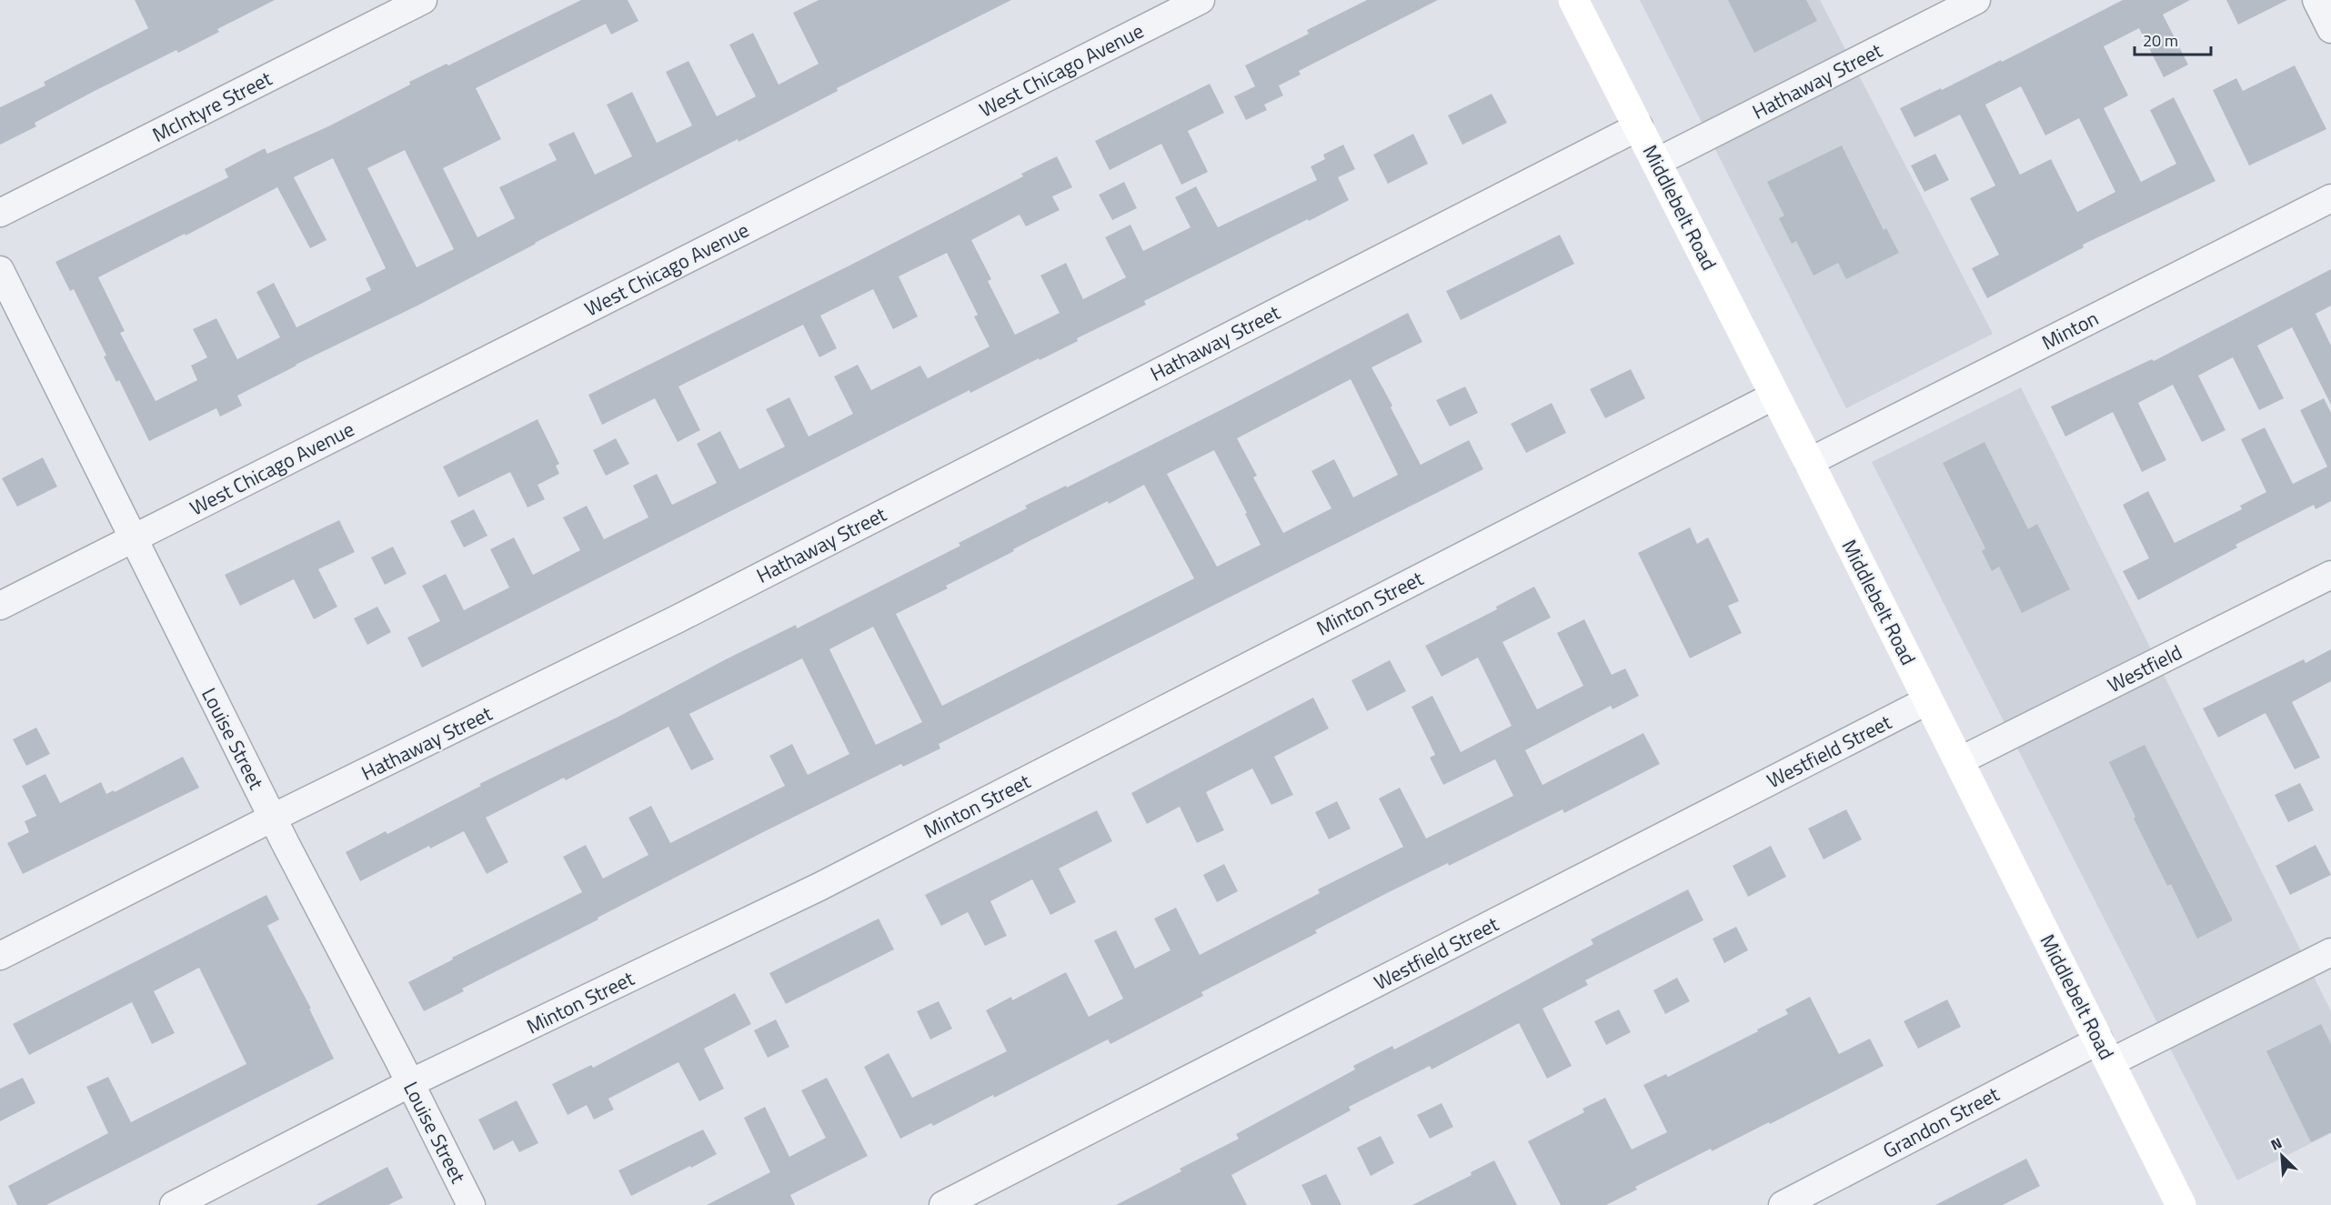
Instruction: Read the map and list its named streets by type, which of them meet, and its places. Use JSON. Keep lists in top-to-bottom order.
{
  "streets": {
    "main road": ["Middlebelt Road"],
    "street": [
      "West Chicago Avenue",
      "Hathaway Street",
      "McIntyre Street",
      "Minton",
      "Minton Street",
      "Westfield",
      "Louise Street",
      "Westfield Street",
      "Grandon Street"
    ]
  },
  "crossings": [
    ["West Chicago Avenue", "Louise Street"],
    ["Hathaway Street", "Middlebelt Road"],
    ["Hathaway Street", "Louise Street"],
    ["Middlebelt Road", "Minton"],
    ["Middlebelt Road", "Minton Street"],
    ["Middlebelt Road", "Westfield"],
    ["Middlebelt Road", "Westfield Street"],
    ["Middlebelt Road", "Grandon Street"],
    ["Minton Street", "Louise Street"]
  ],
  "scale_bar": "20 m",
  "north": "top left"
}
